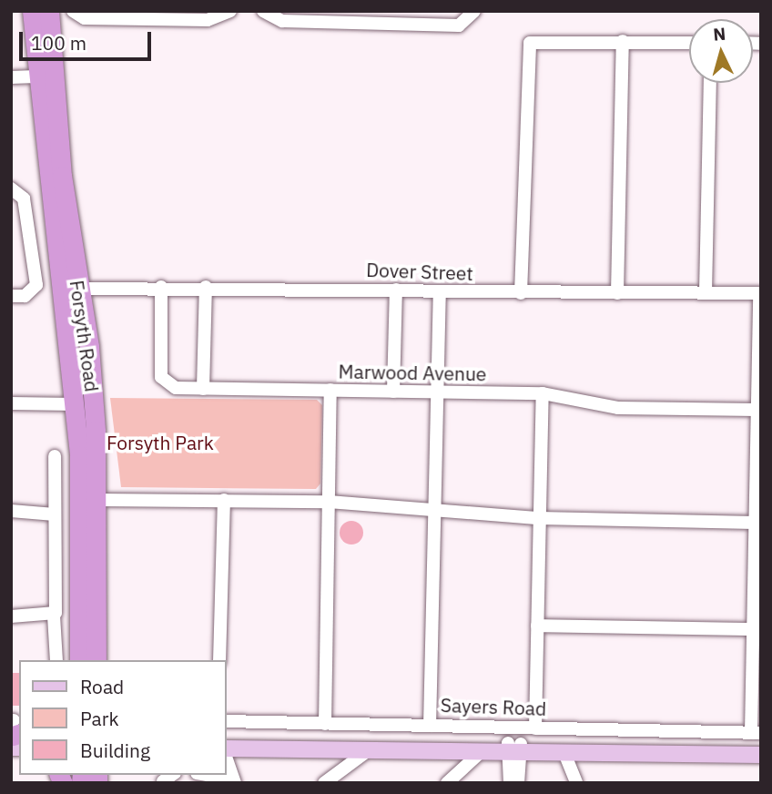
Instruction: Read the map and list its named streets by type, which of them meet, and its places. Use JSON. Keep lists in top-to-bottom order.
{
  "streets": {
    "highway": ["Forsyth Road"],
    "main road": ["Sayers Road"],
    "street": ["Dover Street", "Marwood Avenue"]
  },
  "crossings": [
    ["Dover Street", "Forsyth Road"],
    ["Dover Street", "Marwood Avenue"]
  ],
  "parks": ["Forsyth Park"],
  "legend": ["Road", "Park", "Building"],
  "scale_bar": "100 m",
  "north": "top"
}
